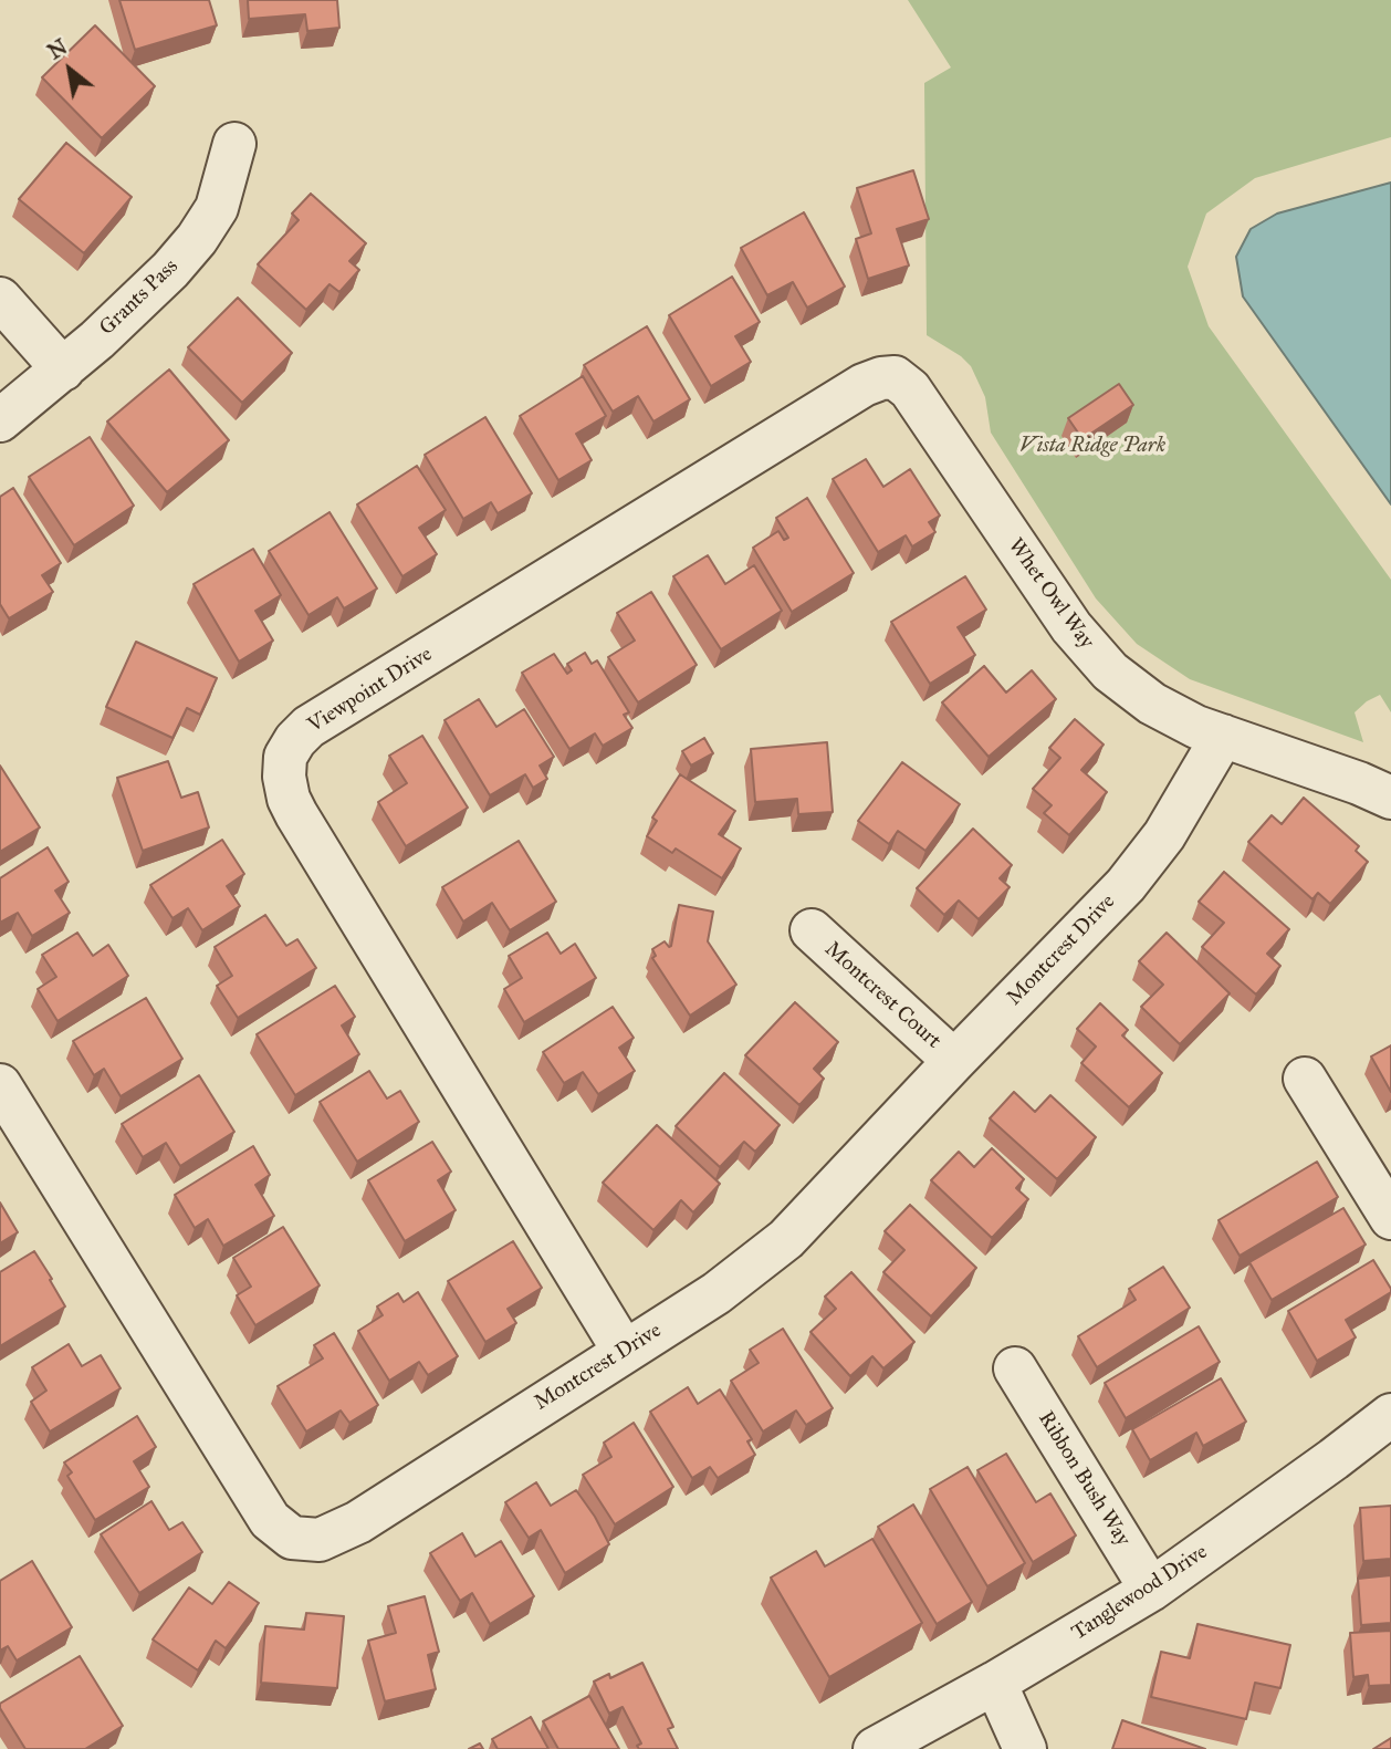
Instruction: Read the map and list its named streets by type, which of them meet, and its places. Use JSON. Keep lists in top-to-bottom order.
{
  "streets": {
    "street": [
      "Grants Pass",
      "Whet Owl Way",
      "Viewpoint Drive",
      "Montcrest Drive",
      "Montcrest Court",
      "Ribbon Bush Way",
      "Tanglewood Drive"
    ]
  },
  "crossings": [
    ["Whet Owl Way", "Viewpoint Drive"],
    ["Whet Owl Way", "Montcrest Drive"],
    ["Viewpoint Drive", "Montcrest Drive"],
    ["Montcrest Drive", "Montcrest Court"],
    ["Ribbon Bush Way", "Tanglewood Drive"]
  ],
  "parks": ["Vista Ridge Park"],
  "north": "top left"
}
